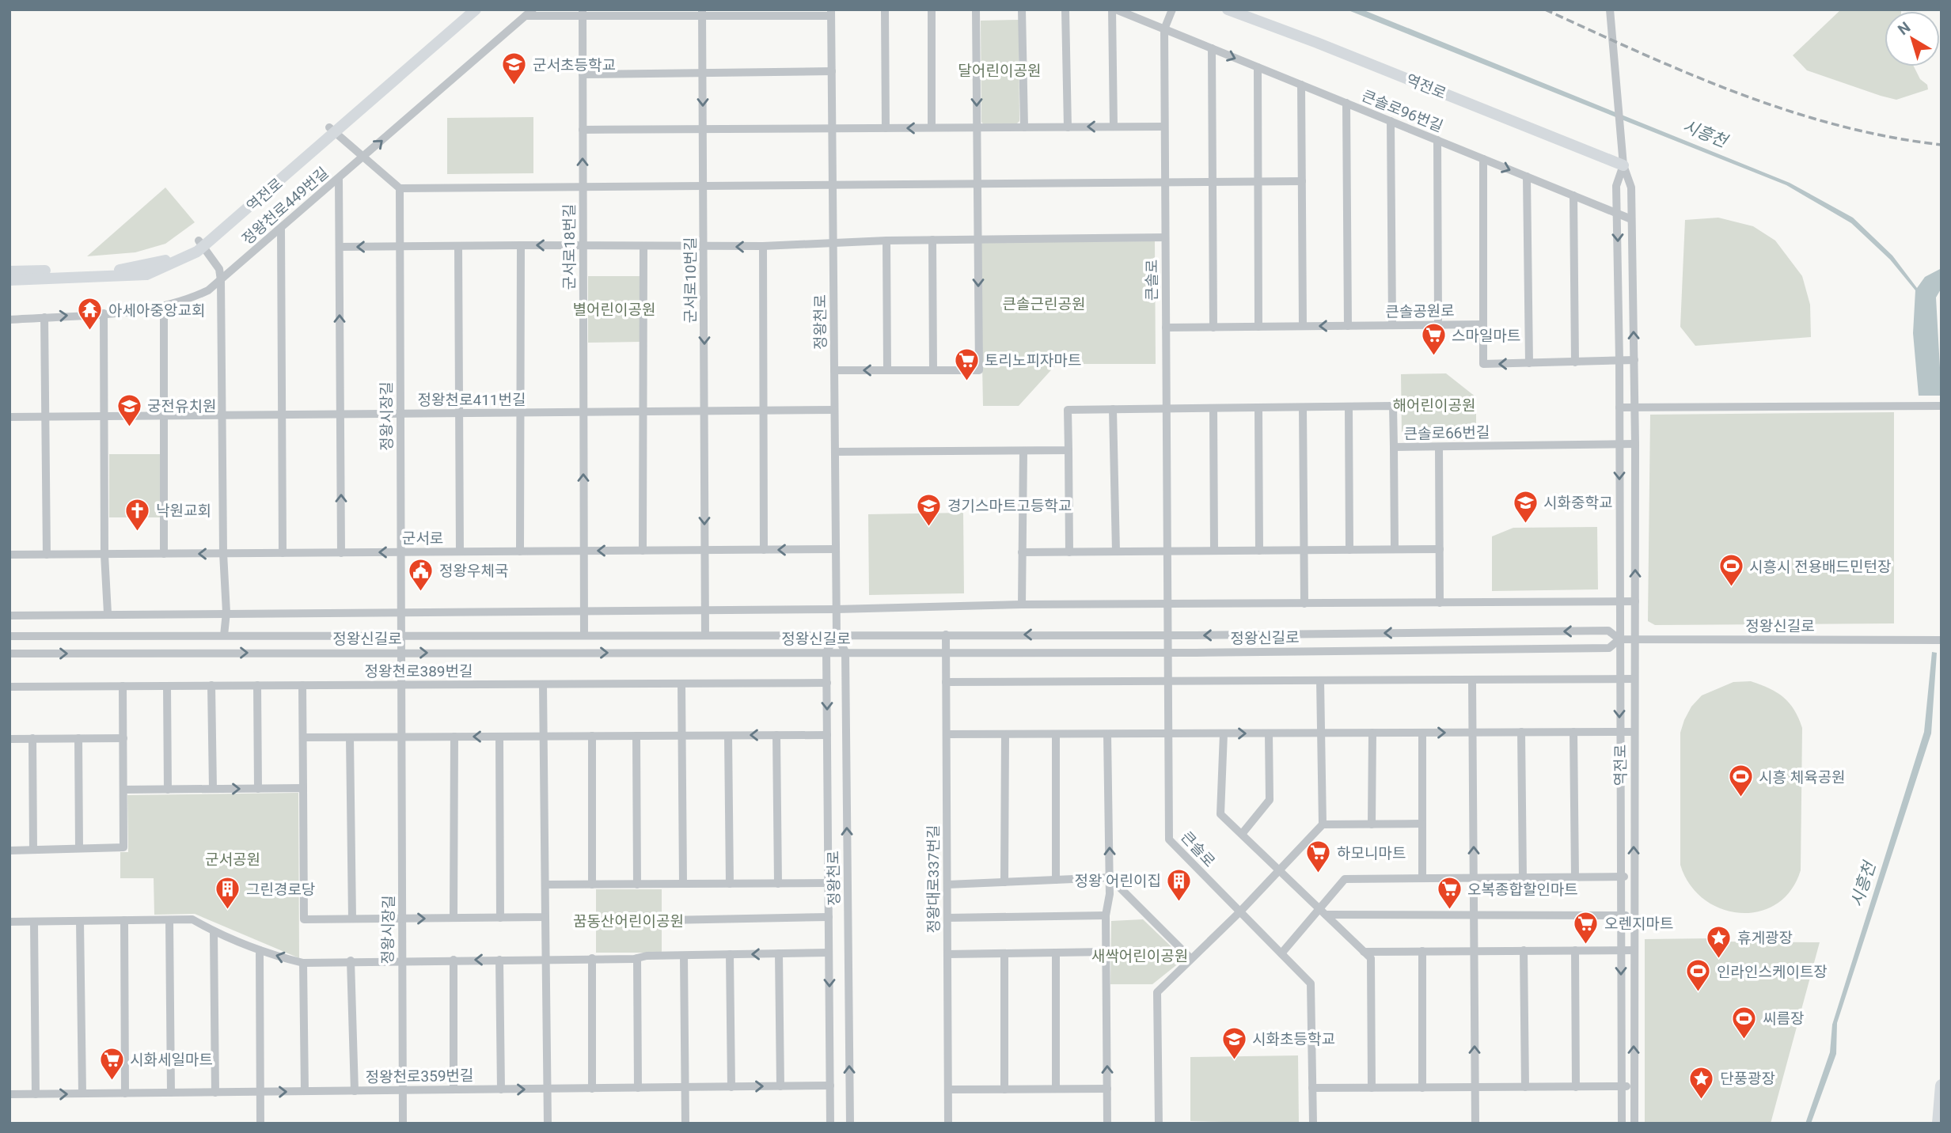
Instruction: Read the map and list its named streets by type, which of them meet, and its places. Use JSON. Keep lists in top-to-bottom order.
{
  "streets": {
    "main road": ["역전로"],
    "street": [
      "큰솔로96번길",
      "정왕천로449번길",
      "군서로18번길",
      "군서로10번길",
      "큰솔로",
      "큰솔공원로",
      "정왕천로",
      "정왕천로411번길",
      "정왕시장길",
      "큰솔로66번길",
      "군서로",
      "정왕신길로",
      "정왕천로389번길",
      "정왕대로337번길",
      "정왕천로359번길"
    ]
  },
  "crossings": [
    ["역전로", "큰솔로96번길"],
    ["역전로", "큰솔로66번길"],
    ["역전로", "정왕신길로"],
    ["큰솔로96번길", "큰솔로"],
    ["군서로18번길", "정왕천로411번길"],
    ["군서로18번길", "군서로"],
    ["군서로18번길", "정왕신길로"],
    ["군서로10번길", "정왕천로411번길"],
    ["군서로10번길", "군서로"],
    ["군서로10번길", "정왕신길로"],
    ["큰솔로", "큰솔공원로"],
    ["큰솔로", "큰솔로66번길"],
    ["큰솔로", "정왕신길로"],
    ["정왕천로", "정왕천로411번길"],
    ["정왕천로", "군서로"],
    ["정왕천로", "정왕신길로"],
    ["정왕천로", "정왕천로389번길"],
    ["정왕천로", "정왕천로359번길"],
    ["정왕천로411번길", "정왕시장길"],
    ["정왕시장길", "군서로"],
    ["정왕시장길", "정왕신길로"],
    ["정왕시장길", "정왕천로389번길"],
    ["정왕시장길", "정왕천로359번길"],
    ["정왕신길로", "정왕대로337번길"]
  ],
  "one_way": ["정왕천로449번길"],
  "water": ["시흥천"],
  "parks": [
    "달어린이공원",
    "큰솔근린공원",
    "별어린이공원",
    "해어린이공원",
    "군서공원",
    "꿈동산어린이공원",
    "새싹어린이공원"
  ],
  "places": {
    "school or university": [
      "군서초등학교",
      "궁전유치원",
      "시화중학교",
      "경기스마트고등학교",
      "시화초등학교"
    ],
    "temple": ["아세아중앙교회"],
    "supermarket": [
      "스마일마트",
      "토리노피자마트",
      "하모니마트",
      "오복종합할인마트",
      "오렌지마트",
      "시화세일마트"
    ],
    "church": ["낙원교회"],
    "sports": [
      "시흥시 전용배드민턴장",
      "시흥 체육공원",
      "인라인스케이트장",
      "씨름장"
    ],
    "public building": ["정왕우체국"],
    "building": ["정왕 어린이집", "그린경로당"],
    "place": ["휴게광장", "단풍광장"]
  },
  "north": "top left"
}
